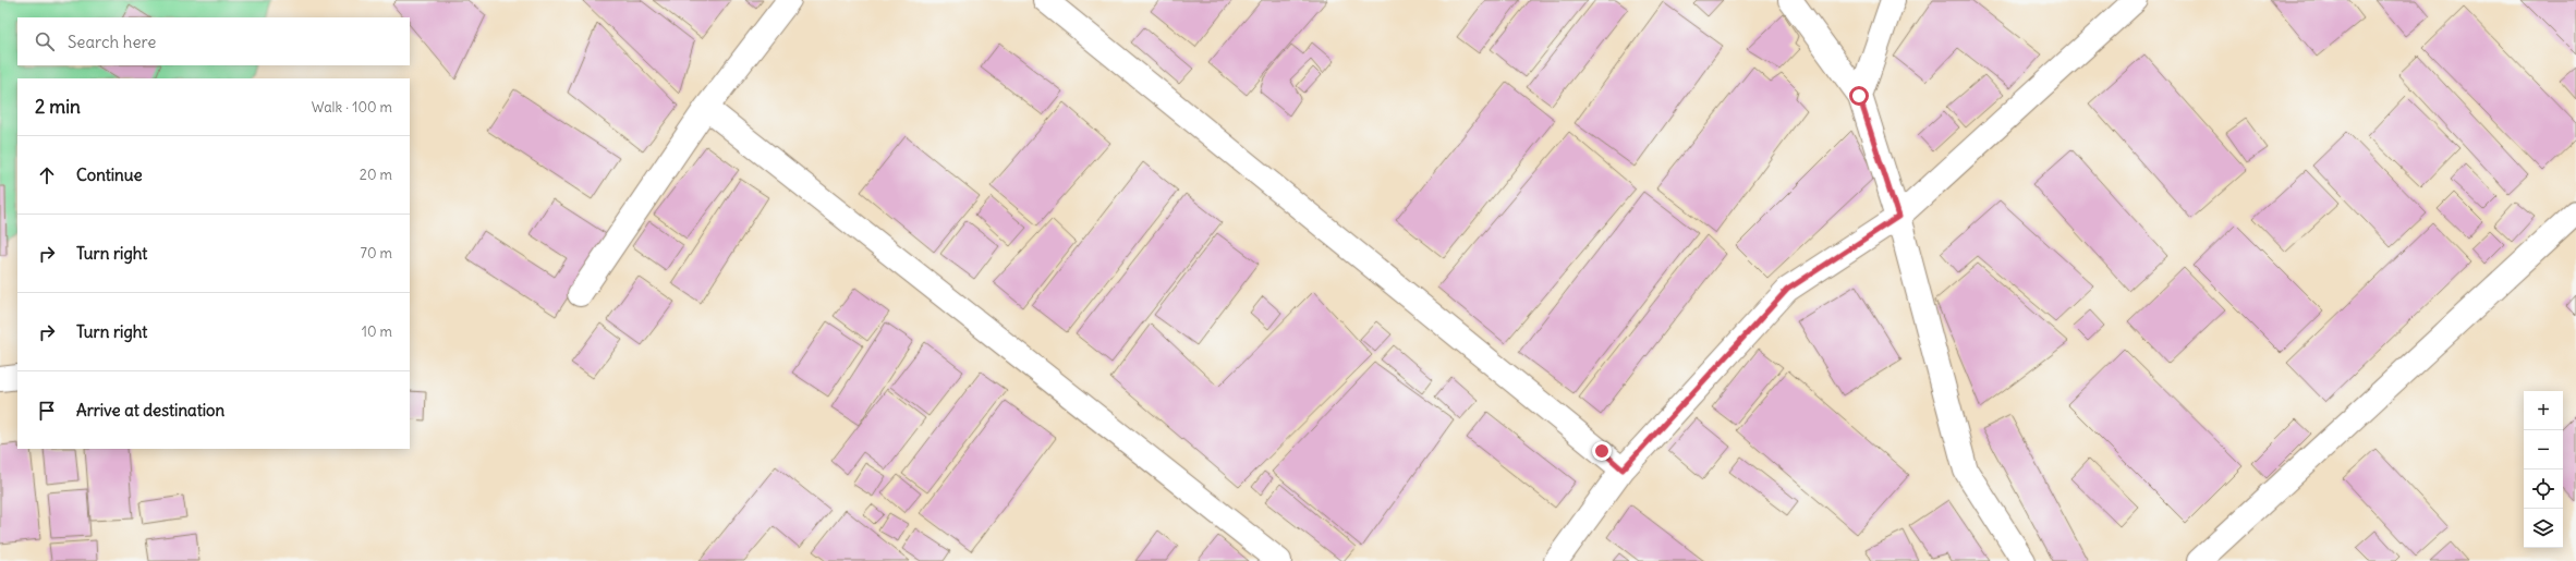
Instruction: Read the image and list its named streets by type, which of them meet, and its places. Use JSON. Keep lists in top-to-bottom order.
{
  "page": {
    "search": "Search here",
    "heading": ["2 min", "Walk · 100 m"],
    "list": [
      ["Continue", "20 m"],
      ["Turn right", "70 m"],
      ["Turn right", "10 m"],
      "Arrive at destination"
    ],
    "map_buttons": ["+", "−"]
  }
}
